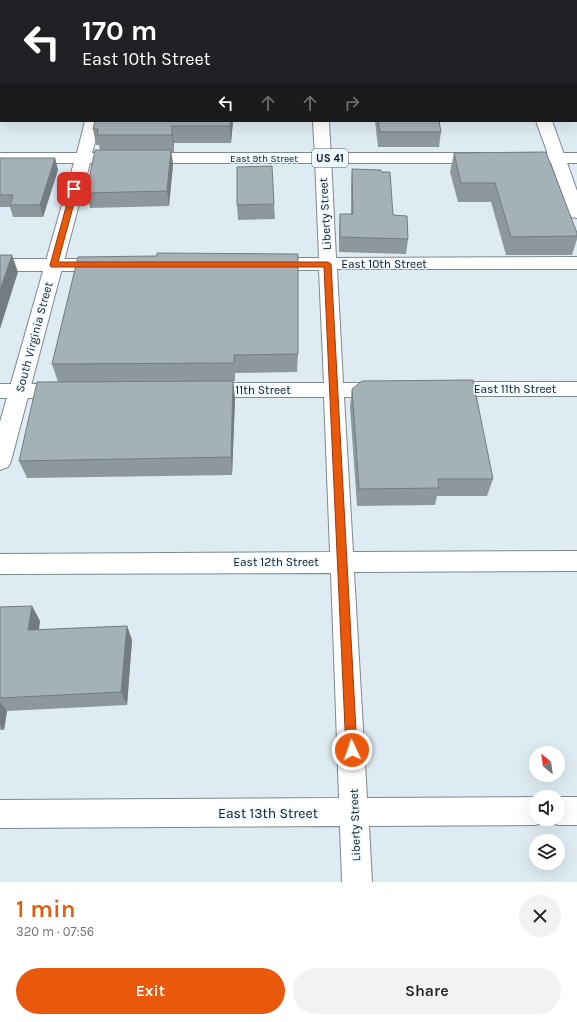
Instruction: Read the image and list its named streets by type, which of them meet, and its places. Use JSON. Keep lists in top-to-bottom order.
{
  "streets": {
    "main road": [
      "East 9th Street",
      "US 41",
      "Liberty Street",
      "South Virginia Street"
    ],
    "street": [
      "East 10th Street",
      "East 11th Street",
      "11th Street",
      "East 12th Street",
      "East 13th Street"
    ]
  },
  "crossings": [
    ["East 9th Street", "Liberty Street"],
    ["East 9th Street", "South Virginia Street"],
    ["Liberty Street", "East 10th Street"],
    ["Liberty Street", "11th Street"],
    ["Liberty Street", "East 12th Street"],
    ["Liberty Street", "East 13th Street"]
  ],
  "north": "top left",
  "page": {
    "turn": ["170 m", "East 10th Street"],
    "heading": ["1 min", "320 m · 07:56"],
    "buttons": ["Exit", "Share"]
  }
}
